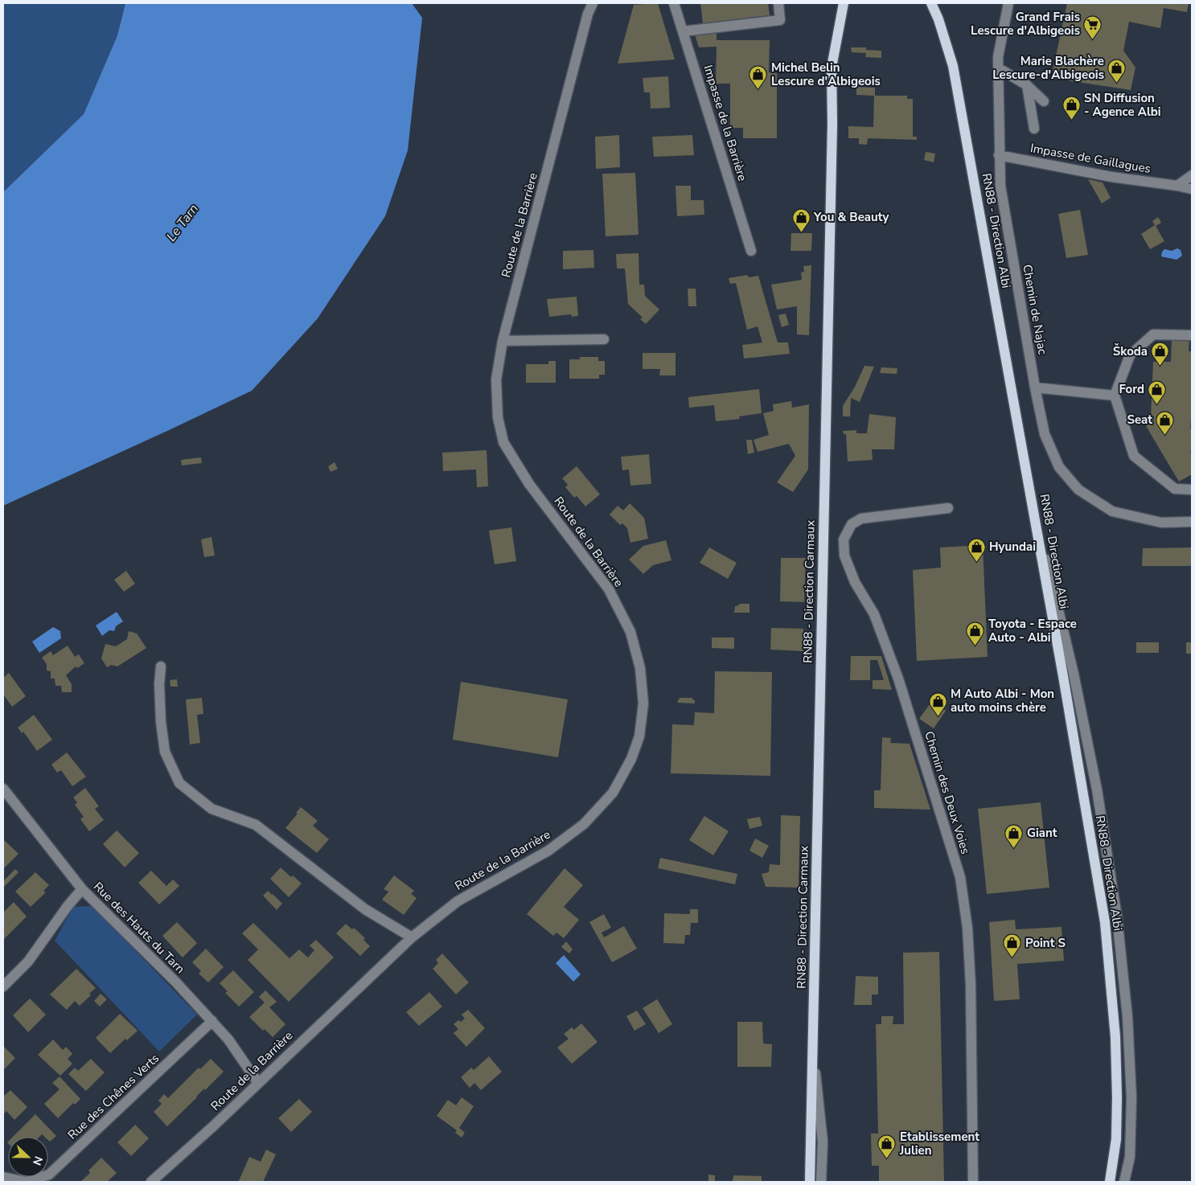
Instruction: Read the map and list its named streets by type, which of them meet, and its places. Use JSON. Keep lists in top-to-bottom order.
{
  "streets": {
    "main road": ["RN88 - Direction Albi", "RN88 - Direction Carmaux"],
    "street": [
      "Impasse de la Barrière",
      "Impasse de Gaillagues",
      "Route de la Barrière",
      "Chemin de Najac",
      "Chemin des Deux Voies",
      "Rue des Hauts du Tarn",
      "Rue des Chênes Verts"
    ]
  },
  "crossings": [
    ["Impasse de Gaillagues", "Chemin de Najac"],
    ["Route de la Barrière", "Rue des Hauts du Tarn"],
    ["Rue des Hauts du Tarn", "Rue des Chênes Verts"]
  ],
  "water": ["Le Tarn"],
  "places": {
    "supermarket": ["Grand Frais Lescure d'Albigeois"],
    "shop": [
      "Marie Blachère Lescure-d'Albigeois",
      "Michel Belin Lescure d'Albigeois",
      "SN Diffusion - Agence Albi",
      "You & Beauty",
      "Škoda",
      "Ford",
      "Seat",
      "Hyundai",
      "Toyota - Espace Auto - Albi",
      "M Auto Albi - Mon auto moins chère",
      "Giant",
      "Point S",
      "Etablissement Julien"
    ]
  },
  "north": "right"
}
